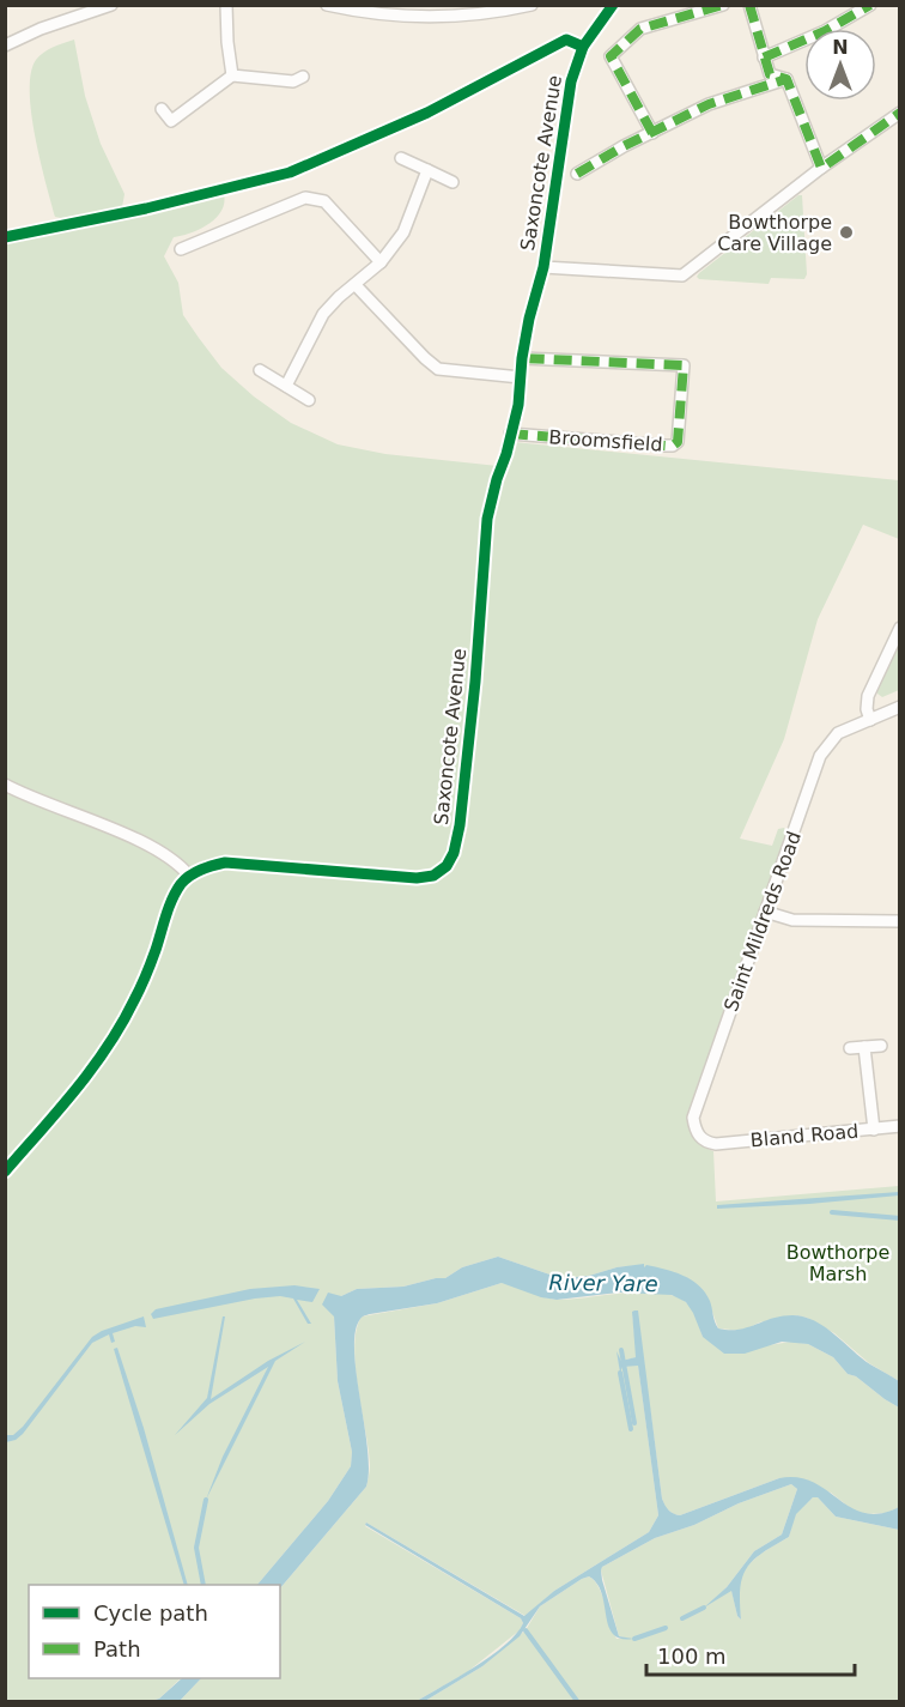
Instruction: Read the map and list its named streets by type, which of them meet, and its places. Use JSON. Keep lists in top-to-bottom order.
{
  "streets": {
    "street": [
      "Saxoncote Avenue",
      "Broomsfield",
      "Saint Mildreds Road",
      "Bland Road"
    ]
  },
  "crossings": [
    ["Saxoncote Avenue", "Broomsfield"],
    ["Saint Mildreds Road", "Bland Road"]
  ],
  "water": ["River Yare"],
  "parks": ["Bowthorpe Marsh"],
  "places": ["Bowthorpe Care Village"],
  "legend": ["Cycle path", "Path"],
  "scale_bar": "100 m",
  "north": "top"
}
